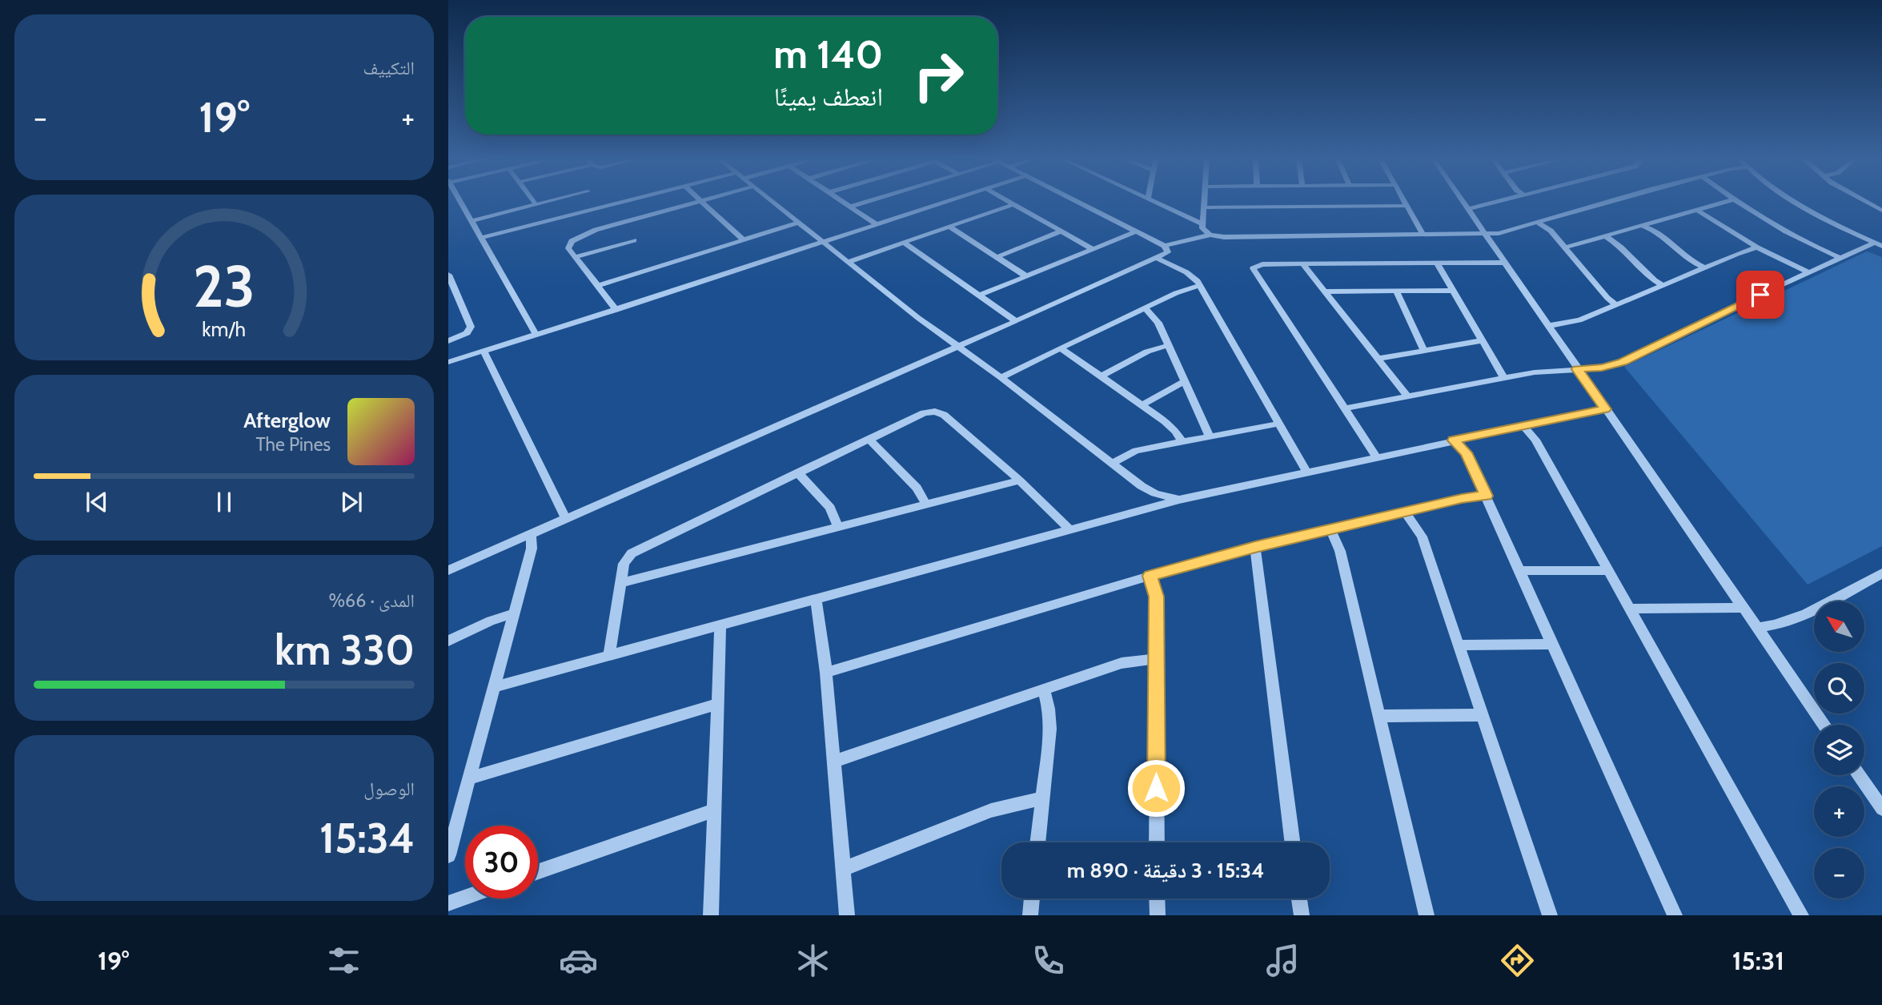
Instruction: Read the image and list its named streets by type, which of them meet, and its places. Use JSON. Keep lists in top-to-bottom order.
{
  "north": "top left",
  "page": {
    "tile": [
      "التكييف",
      ["المدى · 66%", "330 km"],
      ["الوصول", "15:34"]
    ],
    "turn": ["140 m", "انعطف يمينًا"],
    "heat": ["−", "19°", "+"],
    "song": ["Afterglow", "The Pines"],
    "map_buttons": ["+", "−"],
    "limit": "30",
    "trip": "15:34 · 3 دقيقة · 890 m",
    "tabs": ["15:31", "19°"],
    "gauge": ["23", "km/h"]
  }
}
